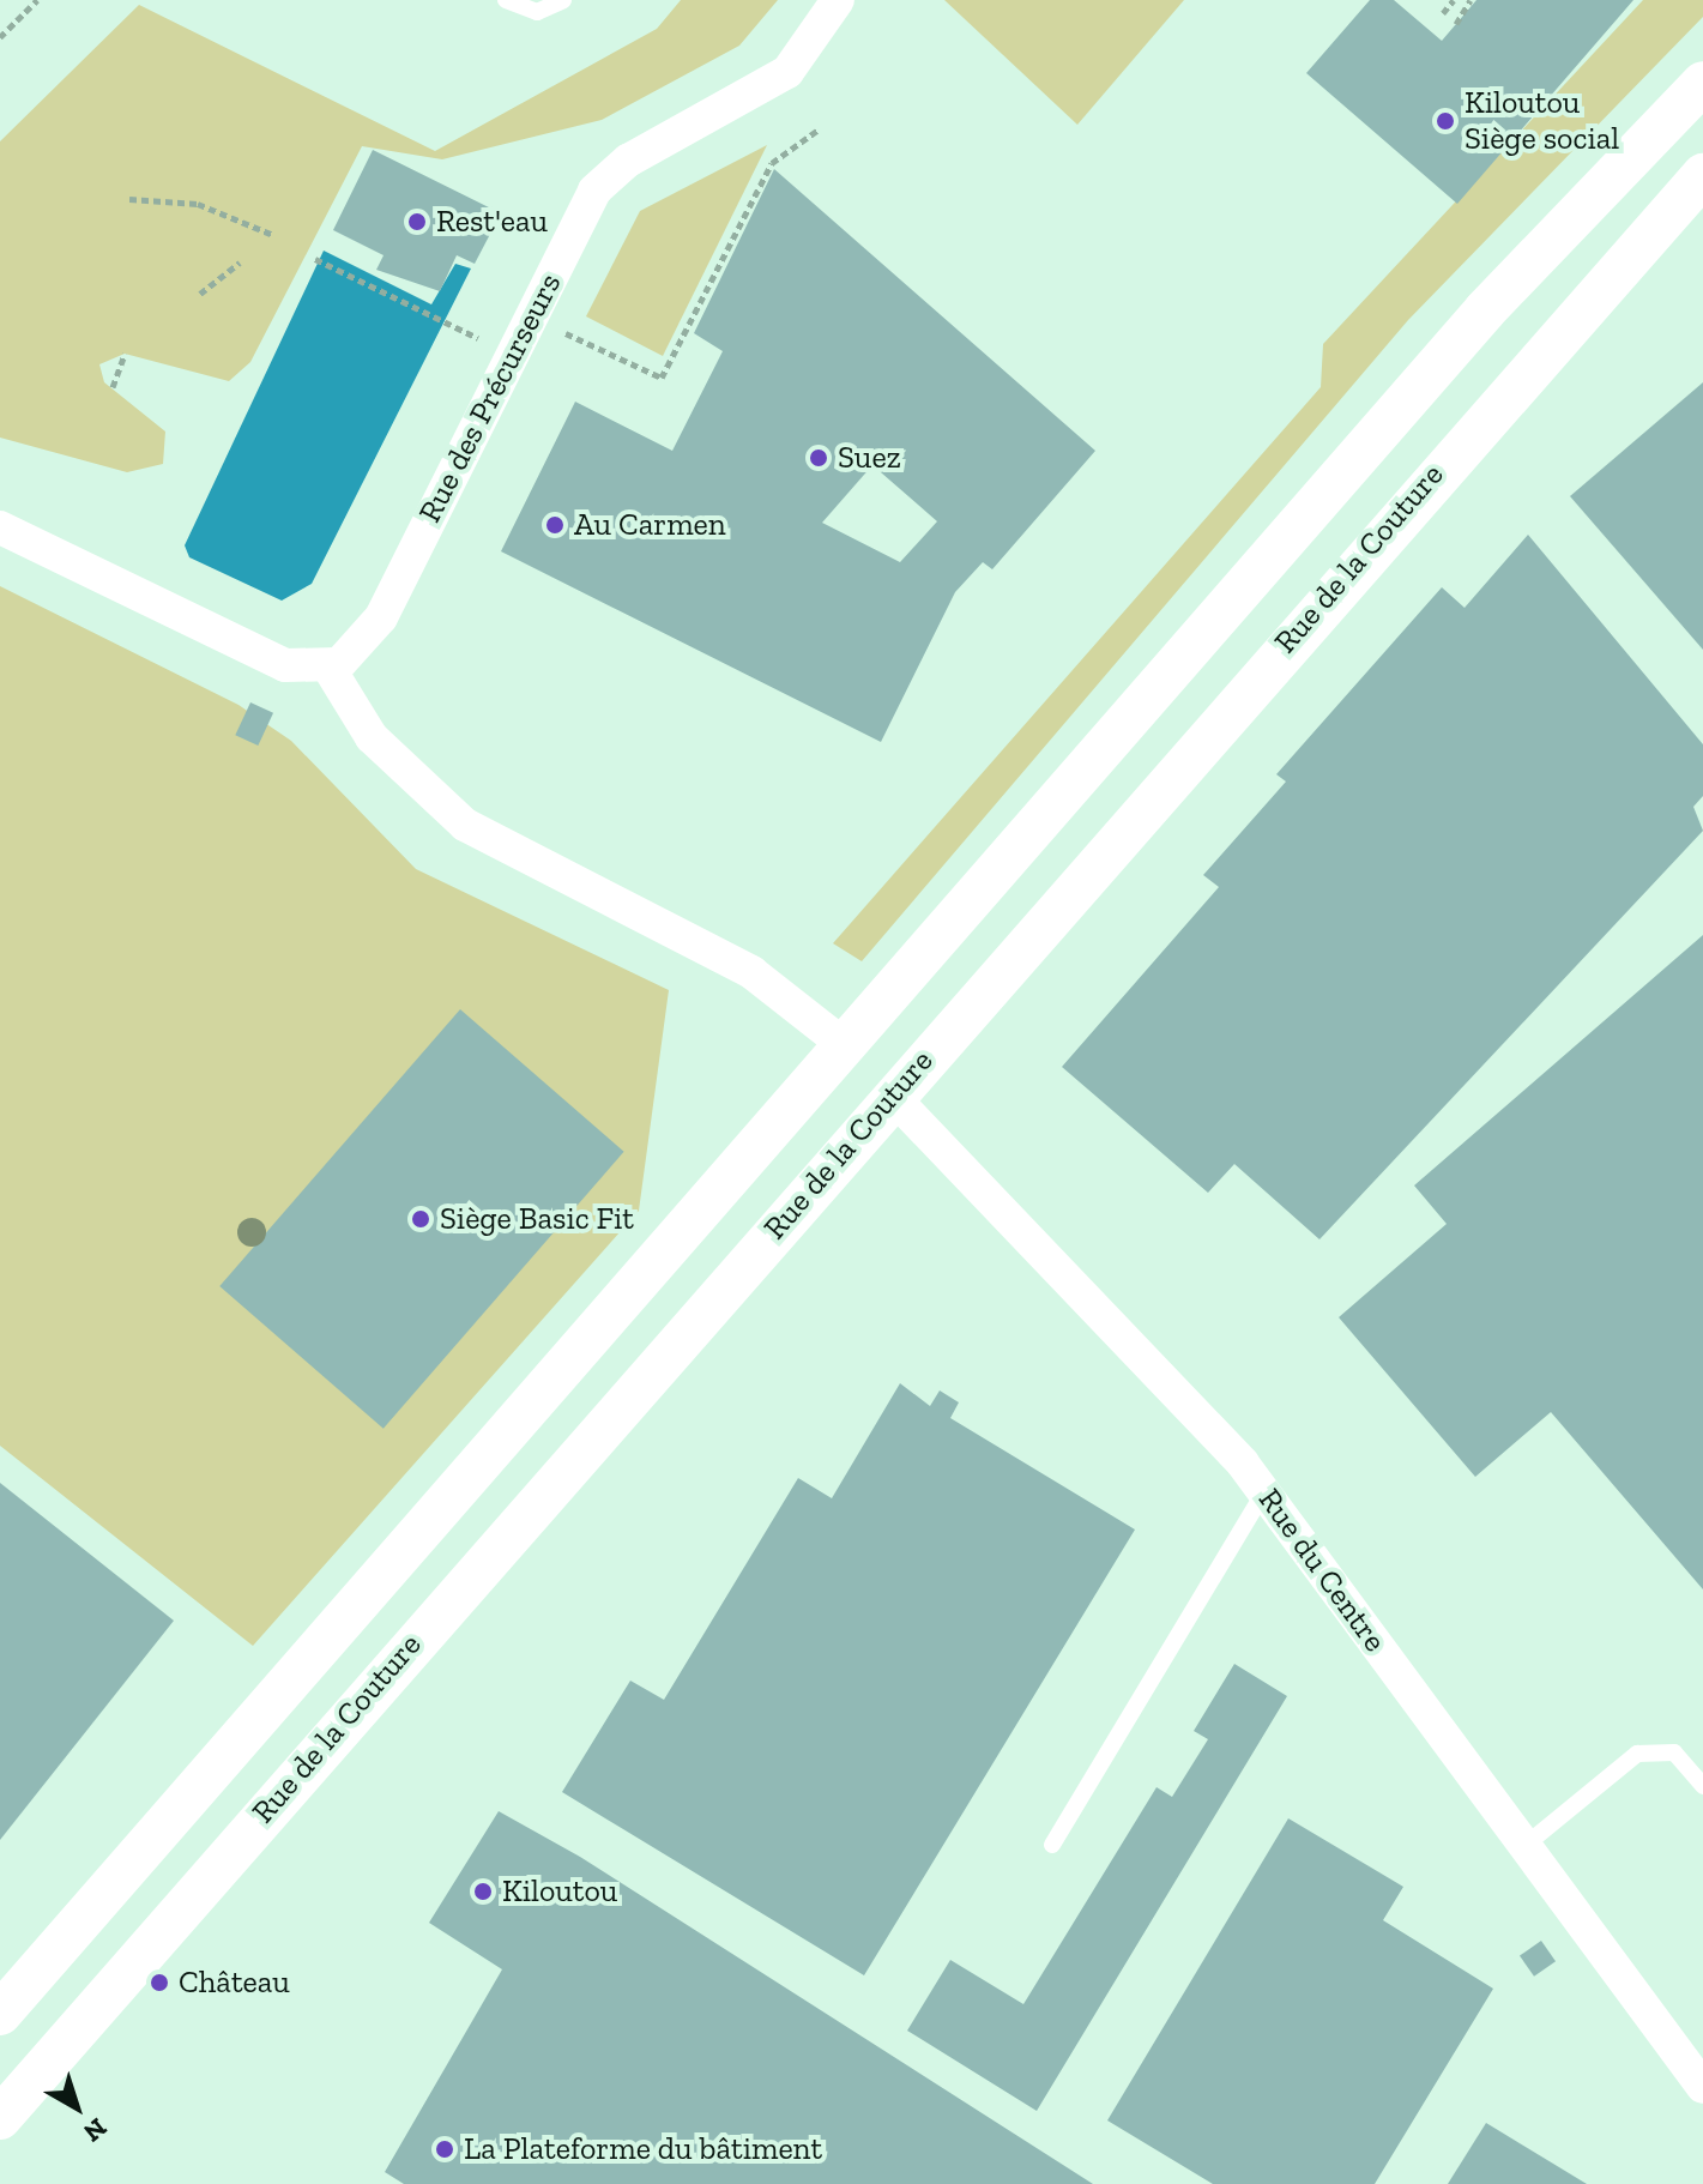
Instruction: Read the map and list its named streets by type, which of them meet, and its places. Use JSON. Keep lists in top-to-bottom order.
{
  "streets": {
    "street": ["Rue des Précurseurs", "Rue de la Couture", "Rue du Centre"]
  },
  "crossings": [
    ["Rue de la Couture", "Rue du Centre"]
  ],
  "places": [
    "Kiloutou Siège social",
    "Rest'eau",
    "Suez",
    "Au Carmen",
    "Siège Basic Fit",
    "Kiloutou",
    "Château",
    "La Plateforme du bâtiment"
  ],
  "north": "bottom right"
}
